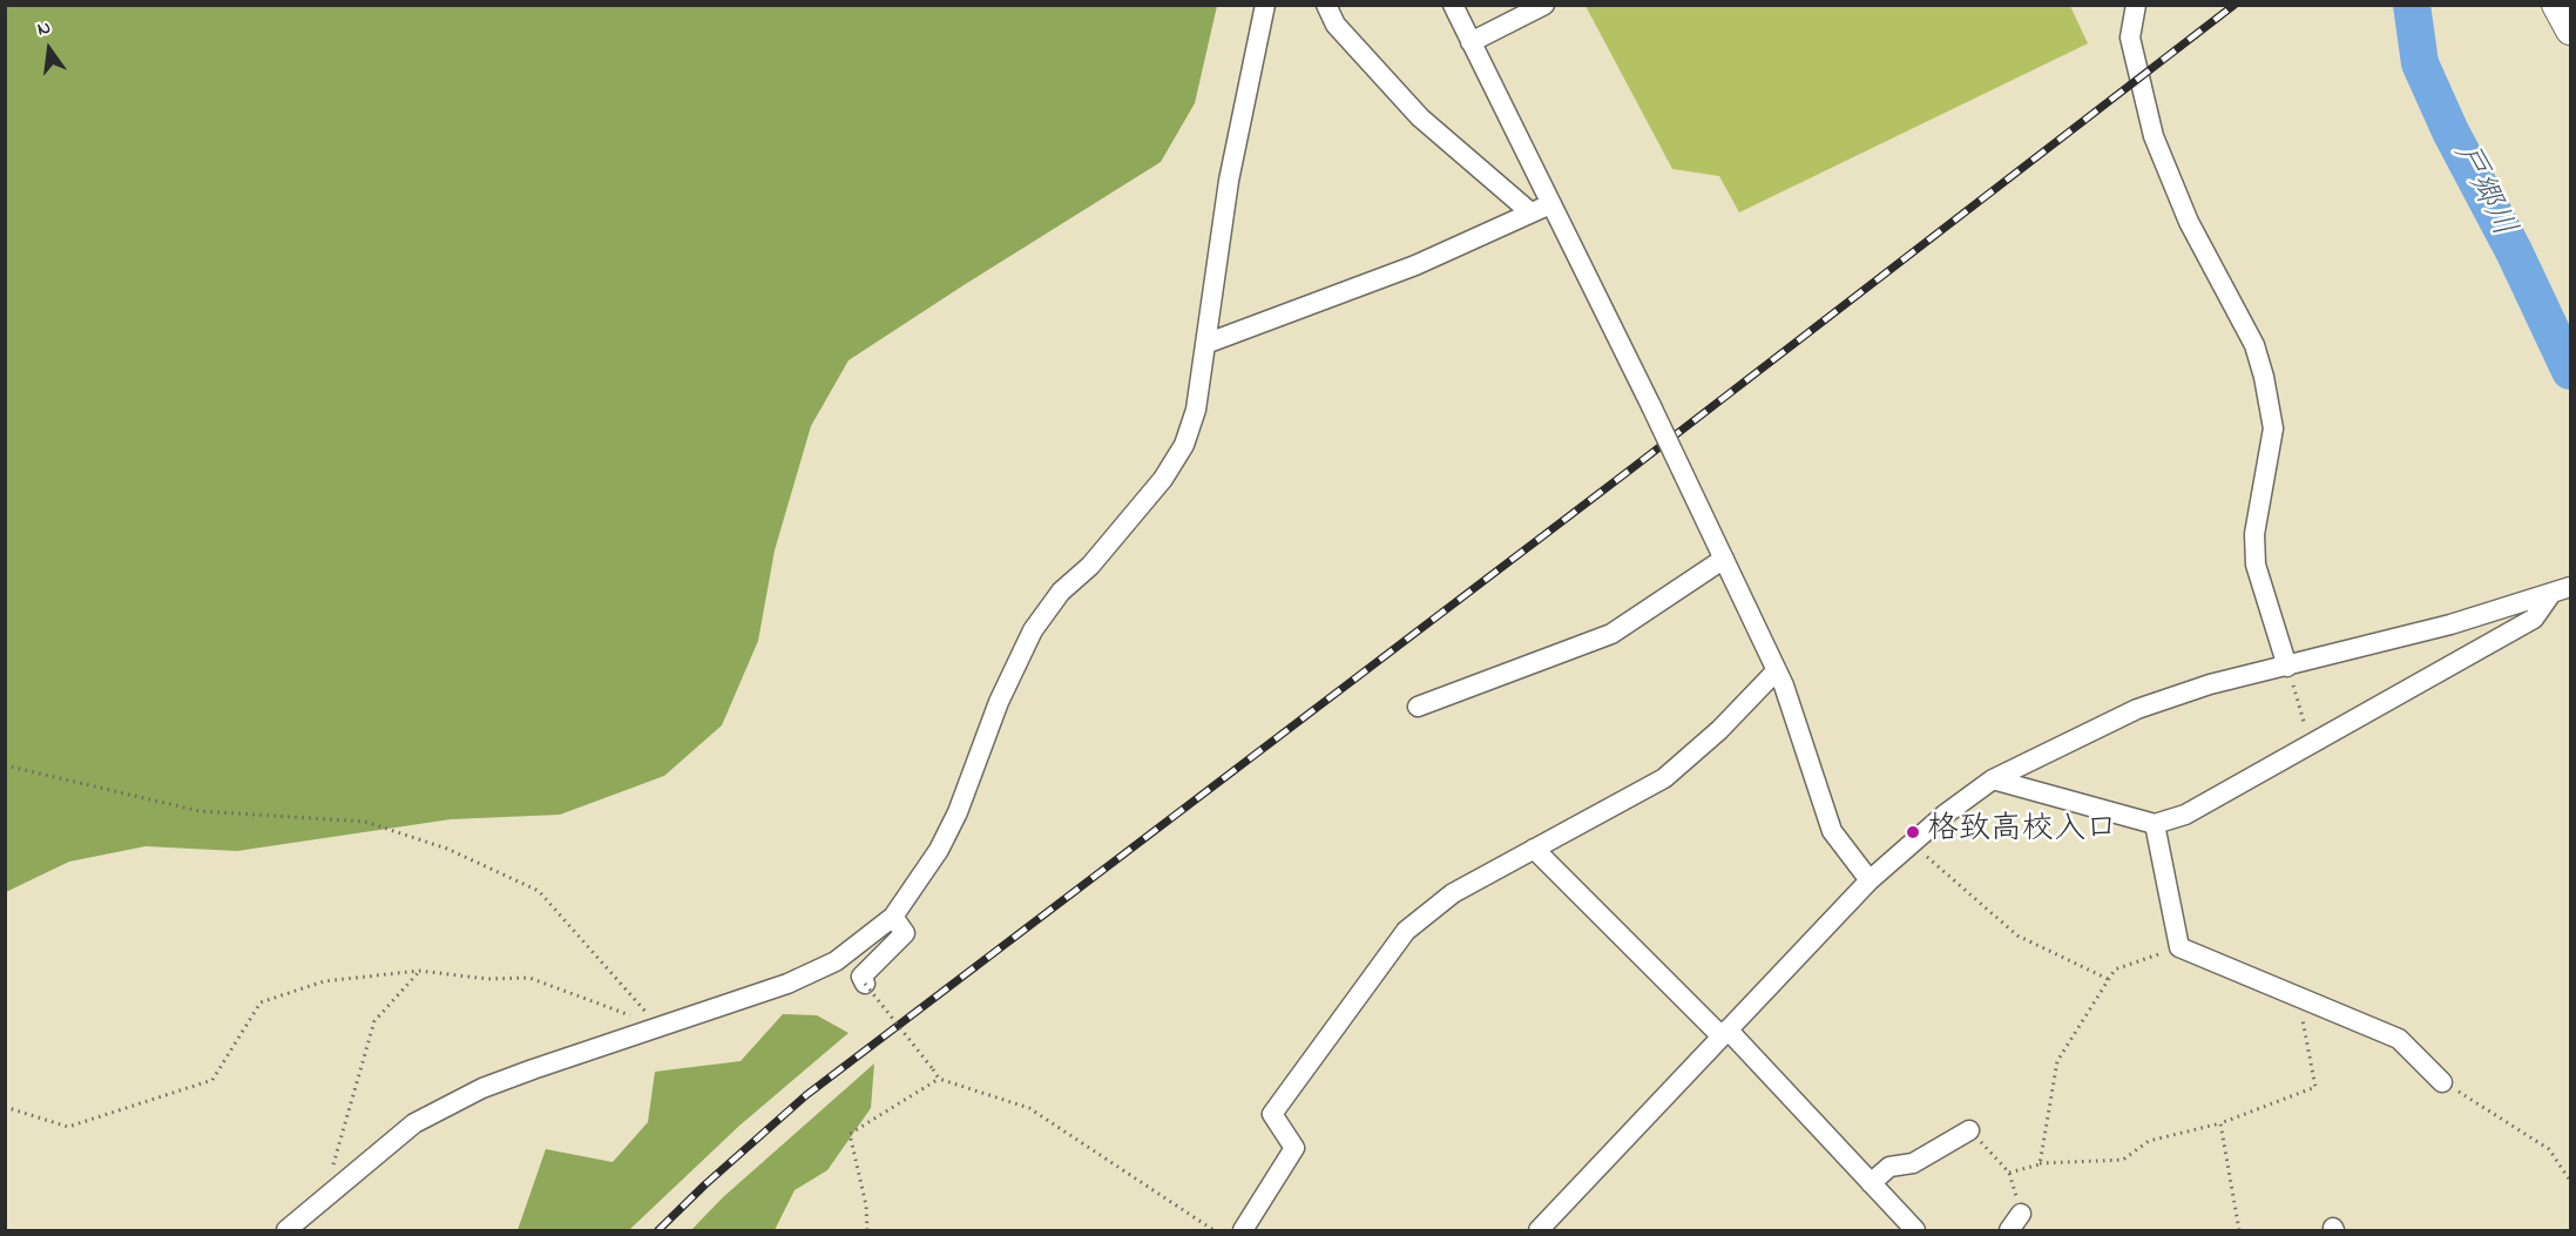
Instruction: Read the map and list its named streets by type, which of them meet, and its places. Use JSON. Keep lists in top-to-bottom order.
{
  "water": ["戸郷川"],
  "places": ["格致高校入口"],
  "north": "top"
}
